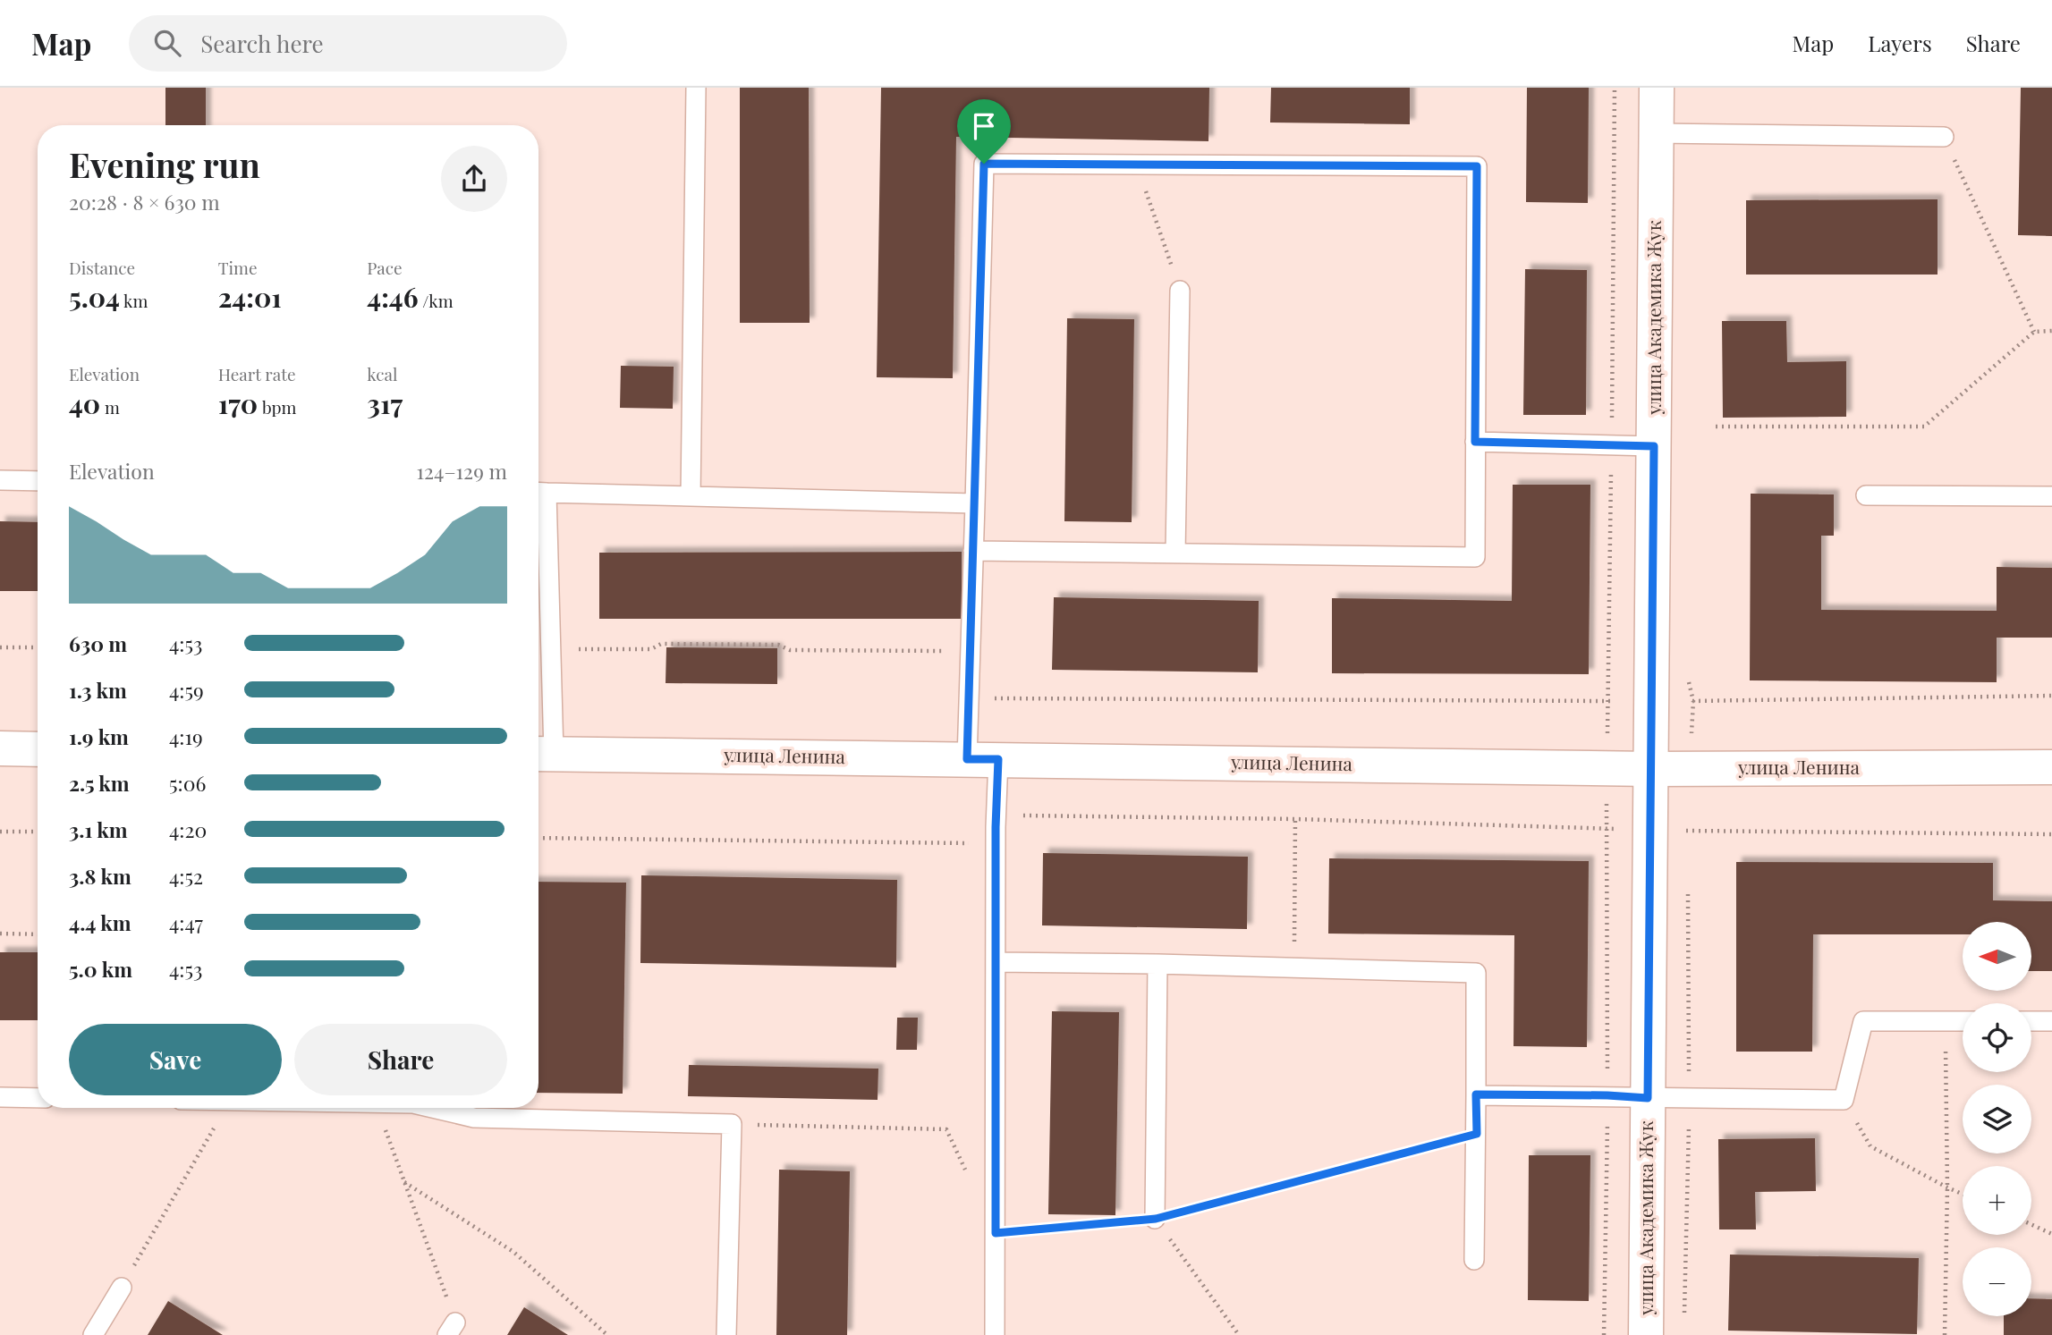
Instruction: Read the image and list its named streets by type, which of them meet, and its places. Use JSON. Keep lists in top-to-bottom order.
{
  "streets": {
    "main road": ["улица Академика Жук", "улица Ленина"]
  },
  "crossings": [
    ["улица Академика Жук", "улица Ленина"]
  ],
  "north": "left",
  "page": {
    "header": "Map",
    "search": "Search here",
    "nav": ["Map", "Layers", "Share"],
    "heading": ["Evening run", "20:28 · 8 × 630 m"],
    "stats": [
      ["Distance", "5.04 km"],
      ["Time", "24:01"],
      ["Pace", "4:46 /km"],
      ["Elevation", "40 m"],
      ["Heart rate", "170 bpm"],
      ["kcal", "317"]
    ],
    "chart": ["Elevation", "124–129 m"],
    "list": [
      {
        "name": "630 m",
        "note": "4:53"
      },
      {
        "name": "1.3 km",
        "note": "4:59"
      },
      {
        "name": "1.9 km",
        "note": "4:19"
      },
      {
        "name": "2.5 km",
        "note": "5:06"
      },
      {
        "name": "3.1 km",
        "note": "4:20"
      },
      {
        "name": "3.8 km",
        "note": "4:52"
      },
      {
        "name": "4.4 km",
        "note": "4:47"
      },
      {
        "name": "5.0 km",
        "note": "4:53"
      }
    ],
    "map_buttons": ["+", "−"],
    "buttons": ["Save", "Share"]
  }
}
